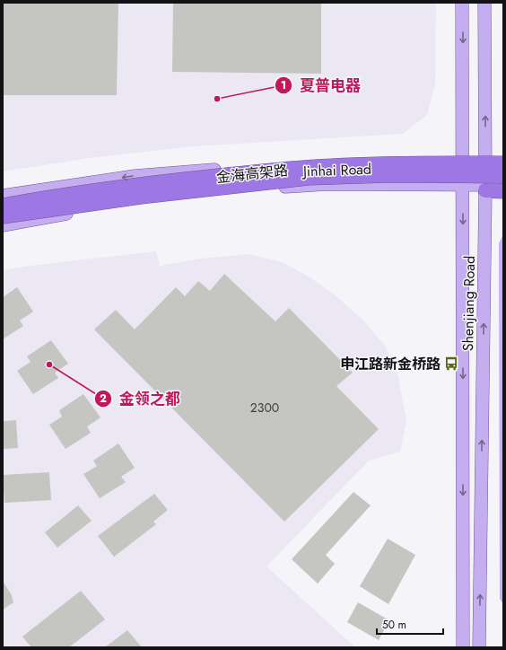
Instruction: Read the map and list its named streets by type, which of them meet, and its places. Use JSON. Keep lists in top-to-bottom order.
{
  "streets": {
    "highway": ["金海高架路"],
    "main road": ["Jinhai Road", "Shenjiang Road"]
  },
  "crossings": [
    ["Jinhai Road", "Shenjiang Road"]
  ],
  "places": {
    "other": ["夏普电器", "金领之都"],
    "bus stop": ["申江路新金桥路"]
  },
  "house_numbers": ["2300"],
  "scale_bar": "50 m"
}
